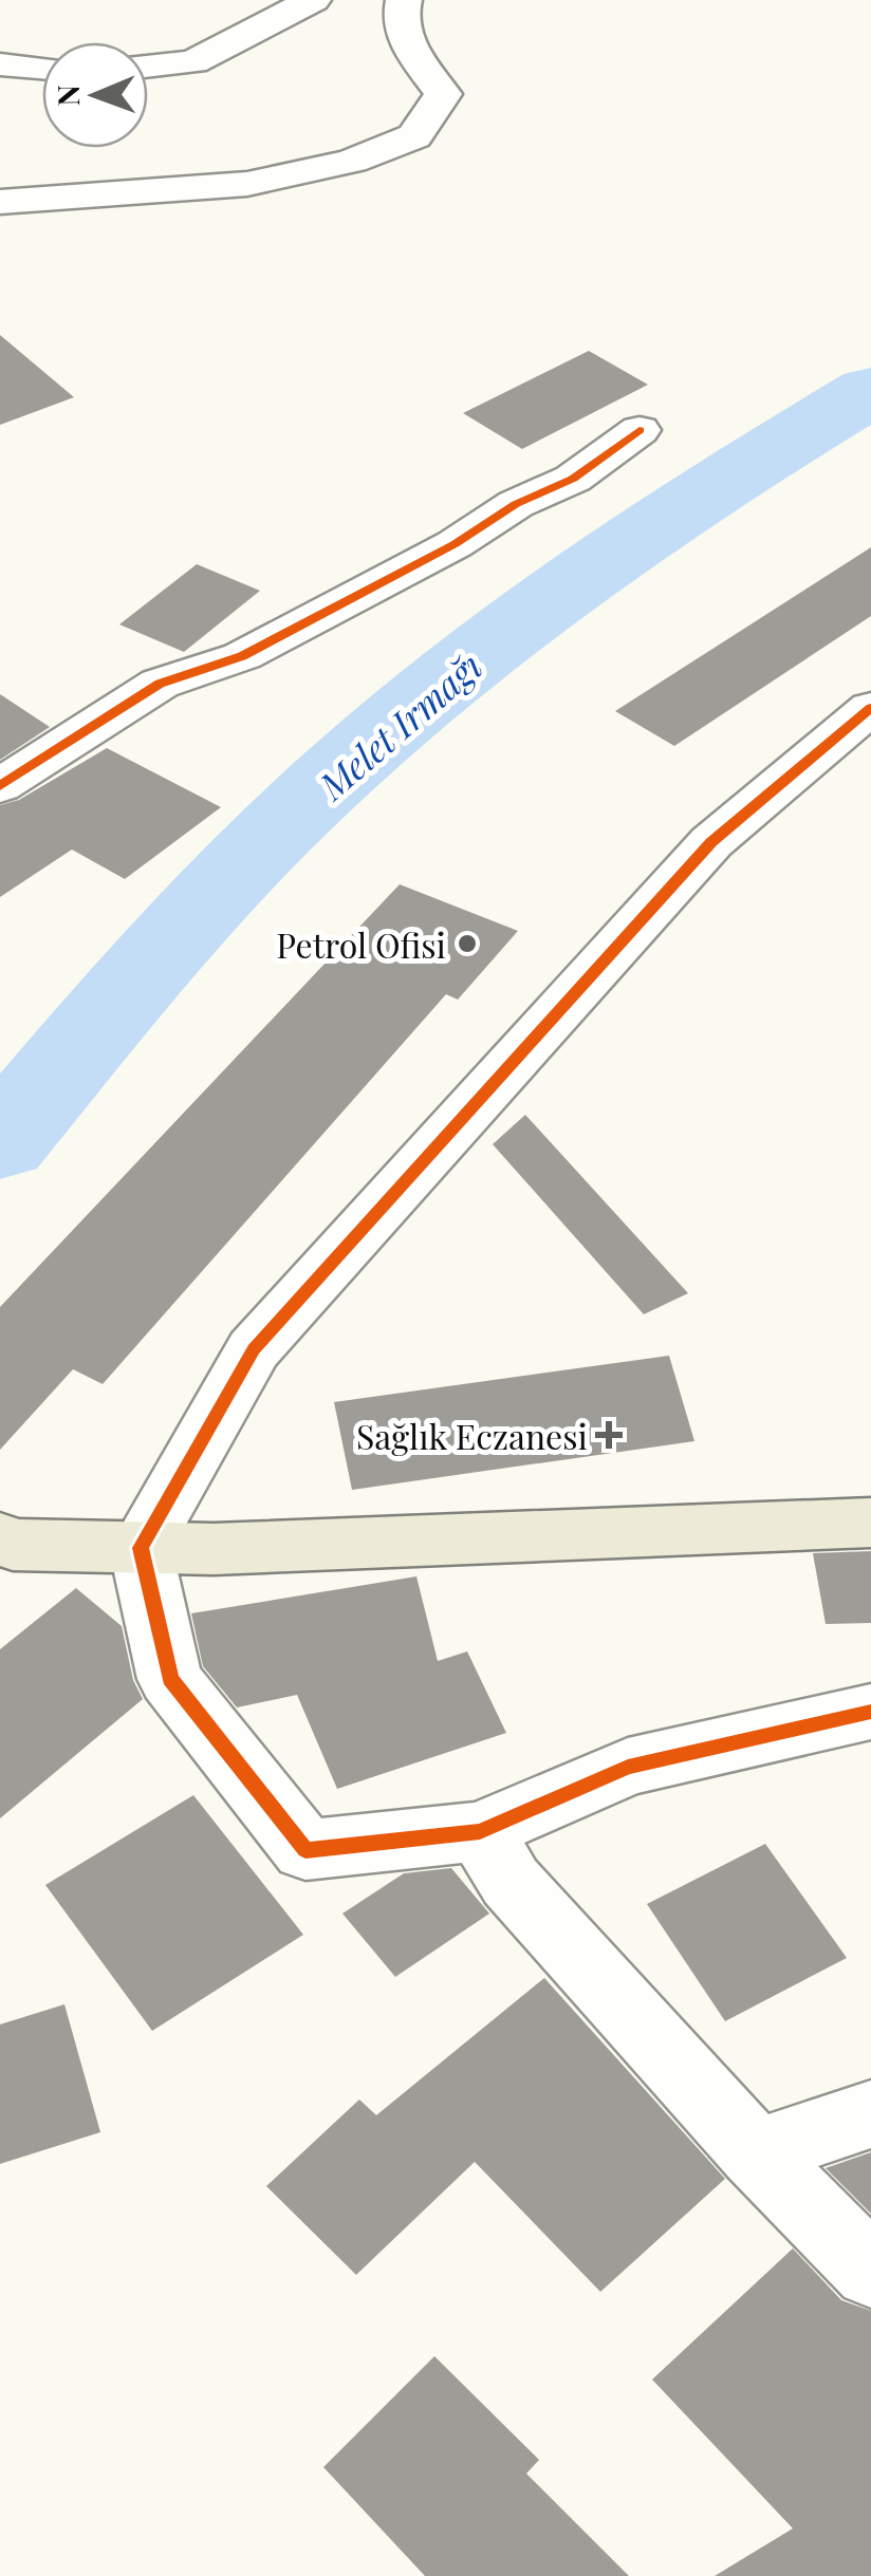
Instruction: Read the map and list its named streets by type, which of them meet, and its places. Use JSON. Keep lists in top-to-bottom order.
{
  "water": ["Melet Irmağı"],
  "places": {
    "other": ["Petrol Ofisi"],
    "health": ["Sağlık Eczanesi"]
  },
  "north": "left"
}
